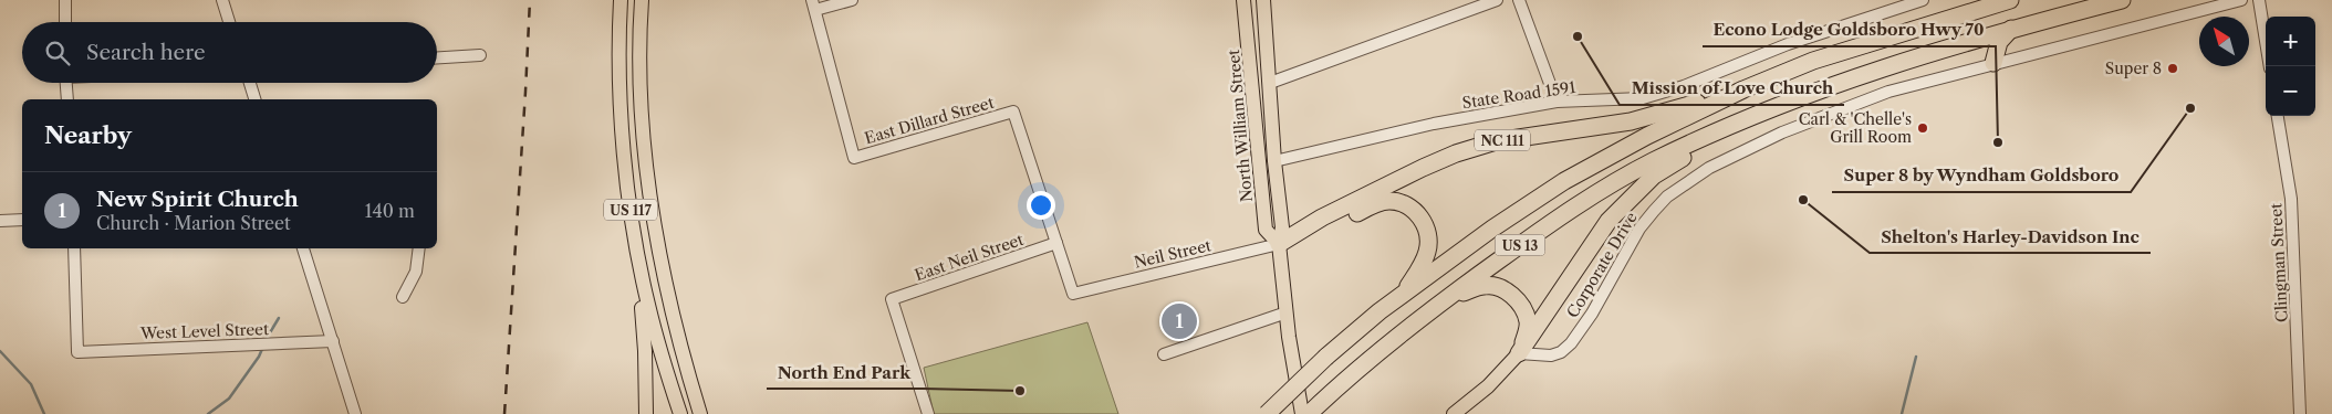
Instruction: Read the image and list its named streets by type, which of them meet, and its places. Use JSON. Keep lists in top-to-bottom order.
{
  "streets": {
    "highway": ["NC 111", "US 13"],
    "main road": ["North William Street", "US 117"],
    "street": [
      "State Road 1591",
      "East Dillard Street",
      "Neil Street",
      "East Neil Street",
      "Clingman Street",
      "Corporate Drive",
      "West Level Street"
    ]
  },
  "crossings": [
    ["State Road 1591", "North William Street"],
    ["East Dillard Street", "Neil Street"],
    ["East Dillard Street", "East Neil Street"],
    ["North William Street", "NC 111"],
    ["North William Street", "Neil Street"],
    ["NC 111", "US 13"],
    ["NC 111", "Neil Street"],
    ["Neil Street", "East Neil Street"]
  ],
  "places": [
    "Mission of Love Church",
    "Super 8",
    "Super 8 by Wyndham Goldsboro",
    "Carl & 'Chelle's Grill Room",
    "Econo Lodge Goldsboro Hwy 70",
    "Shelton's Harley-Davidson Inc",
    "North End Park"
  ],
  "north": "top left",
  "page": {
    "map_buttons": ["+", "−"],
    "search": "Search here",
    "heading": "Nearby",
    "list": [
      {
        "mark": "1",
        "name": "New Spirit Church",
        "note": "Church · Marion Street",
        "value": "140 m"
      }
    ],
    "pins": "1"
  }
}
